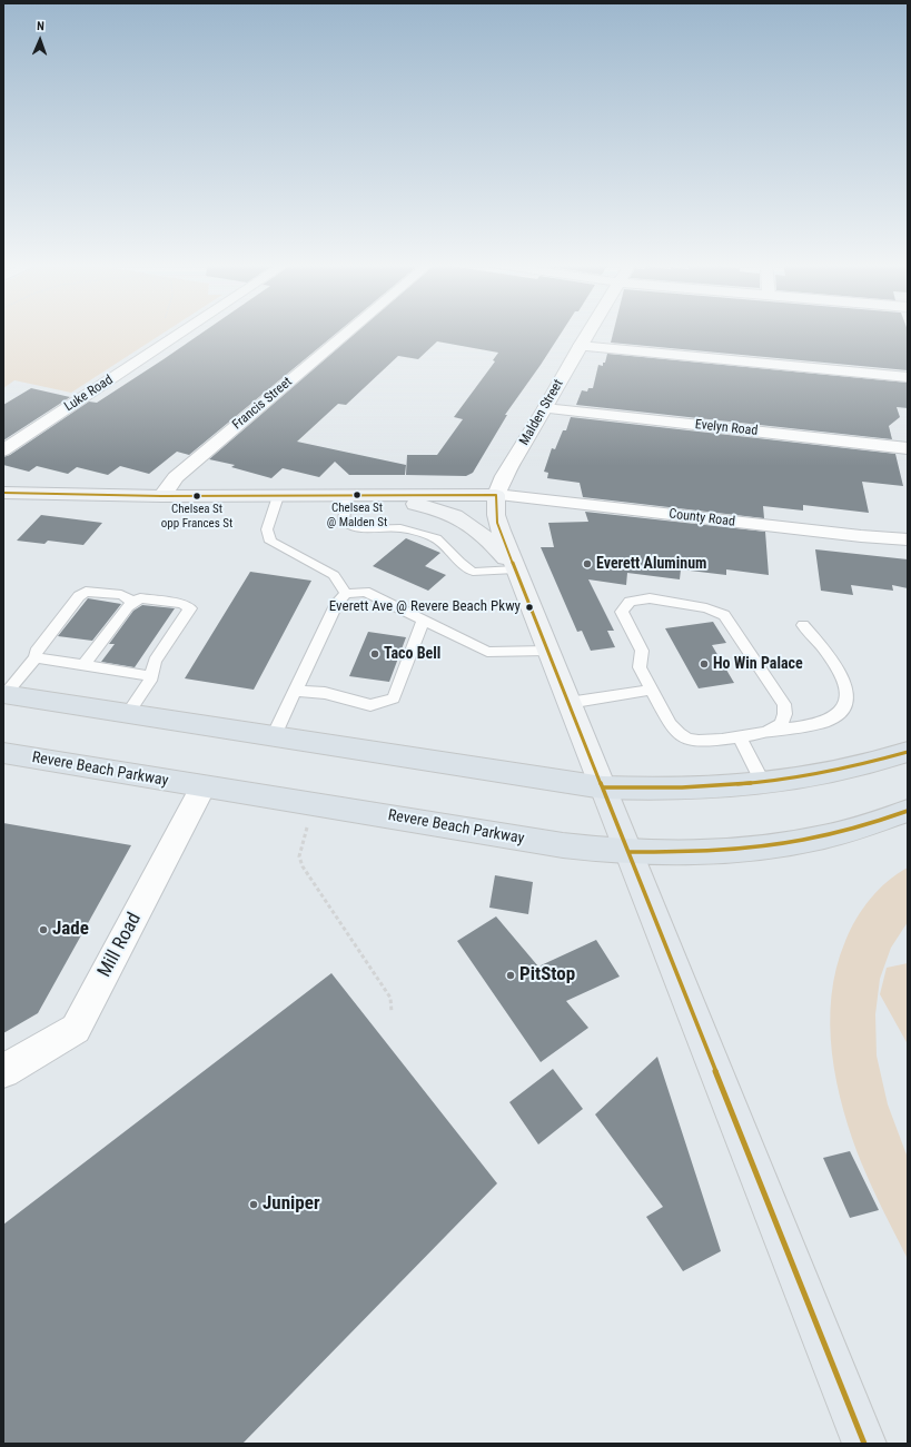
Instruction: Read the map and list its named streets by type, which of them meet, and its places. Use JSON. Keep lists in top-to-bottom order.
{
  "streets": {
    "highway": ["Revere Beach Parkway"],
    "street": [
      "Luke Road",
      "Francis Street",
      "Malden Street",
      "Evelyn Road",
      "County Road",
      "Mill Road"
    ]
  },
  "crossings": [
    ["Malden Street", "Evelyn Road"],
    ["Malden Street", "County Road"],
    ["Revere Beach Parkway", "Mill Road"]
  ],
  "places": [
    "Chelsea St @ Malden St",
    "Chelsea St opp Frances St",
    "Everett Aluminum",
    "Everett Ave @ Revere Beach Pkwy",
    "Taco Bell",
    "Ho Win Palace",
    "Jade",
    "PitStop",
    "Juniper"
  ],
  "north": "top"
}
